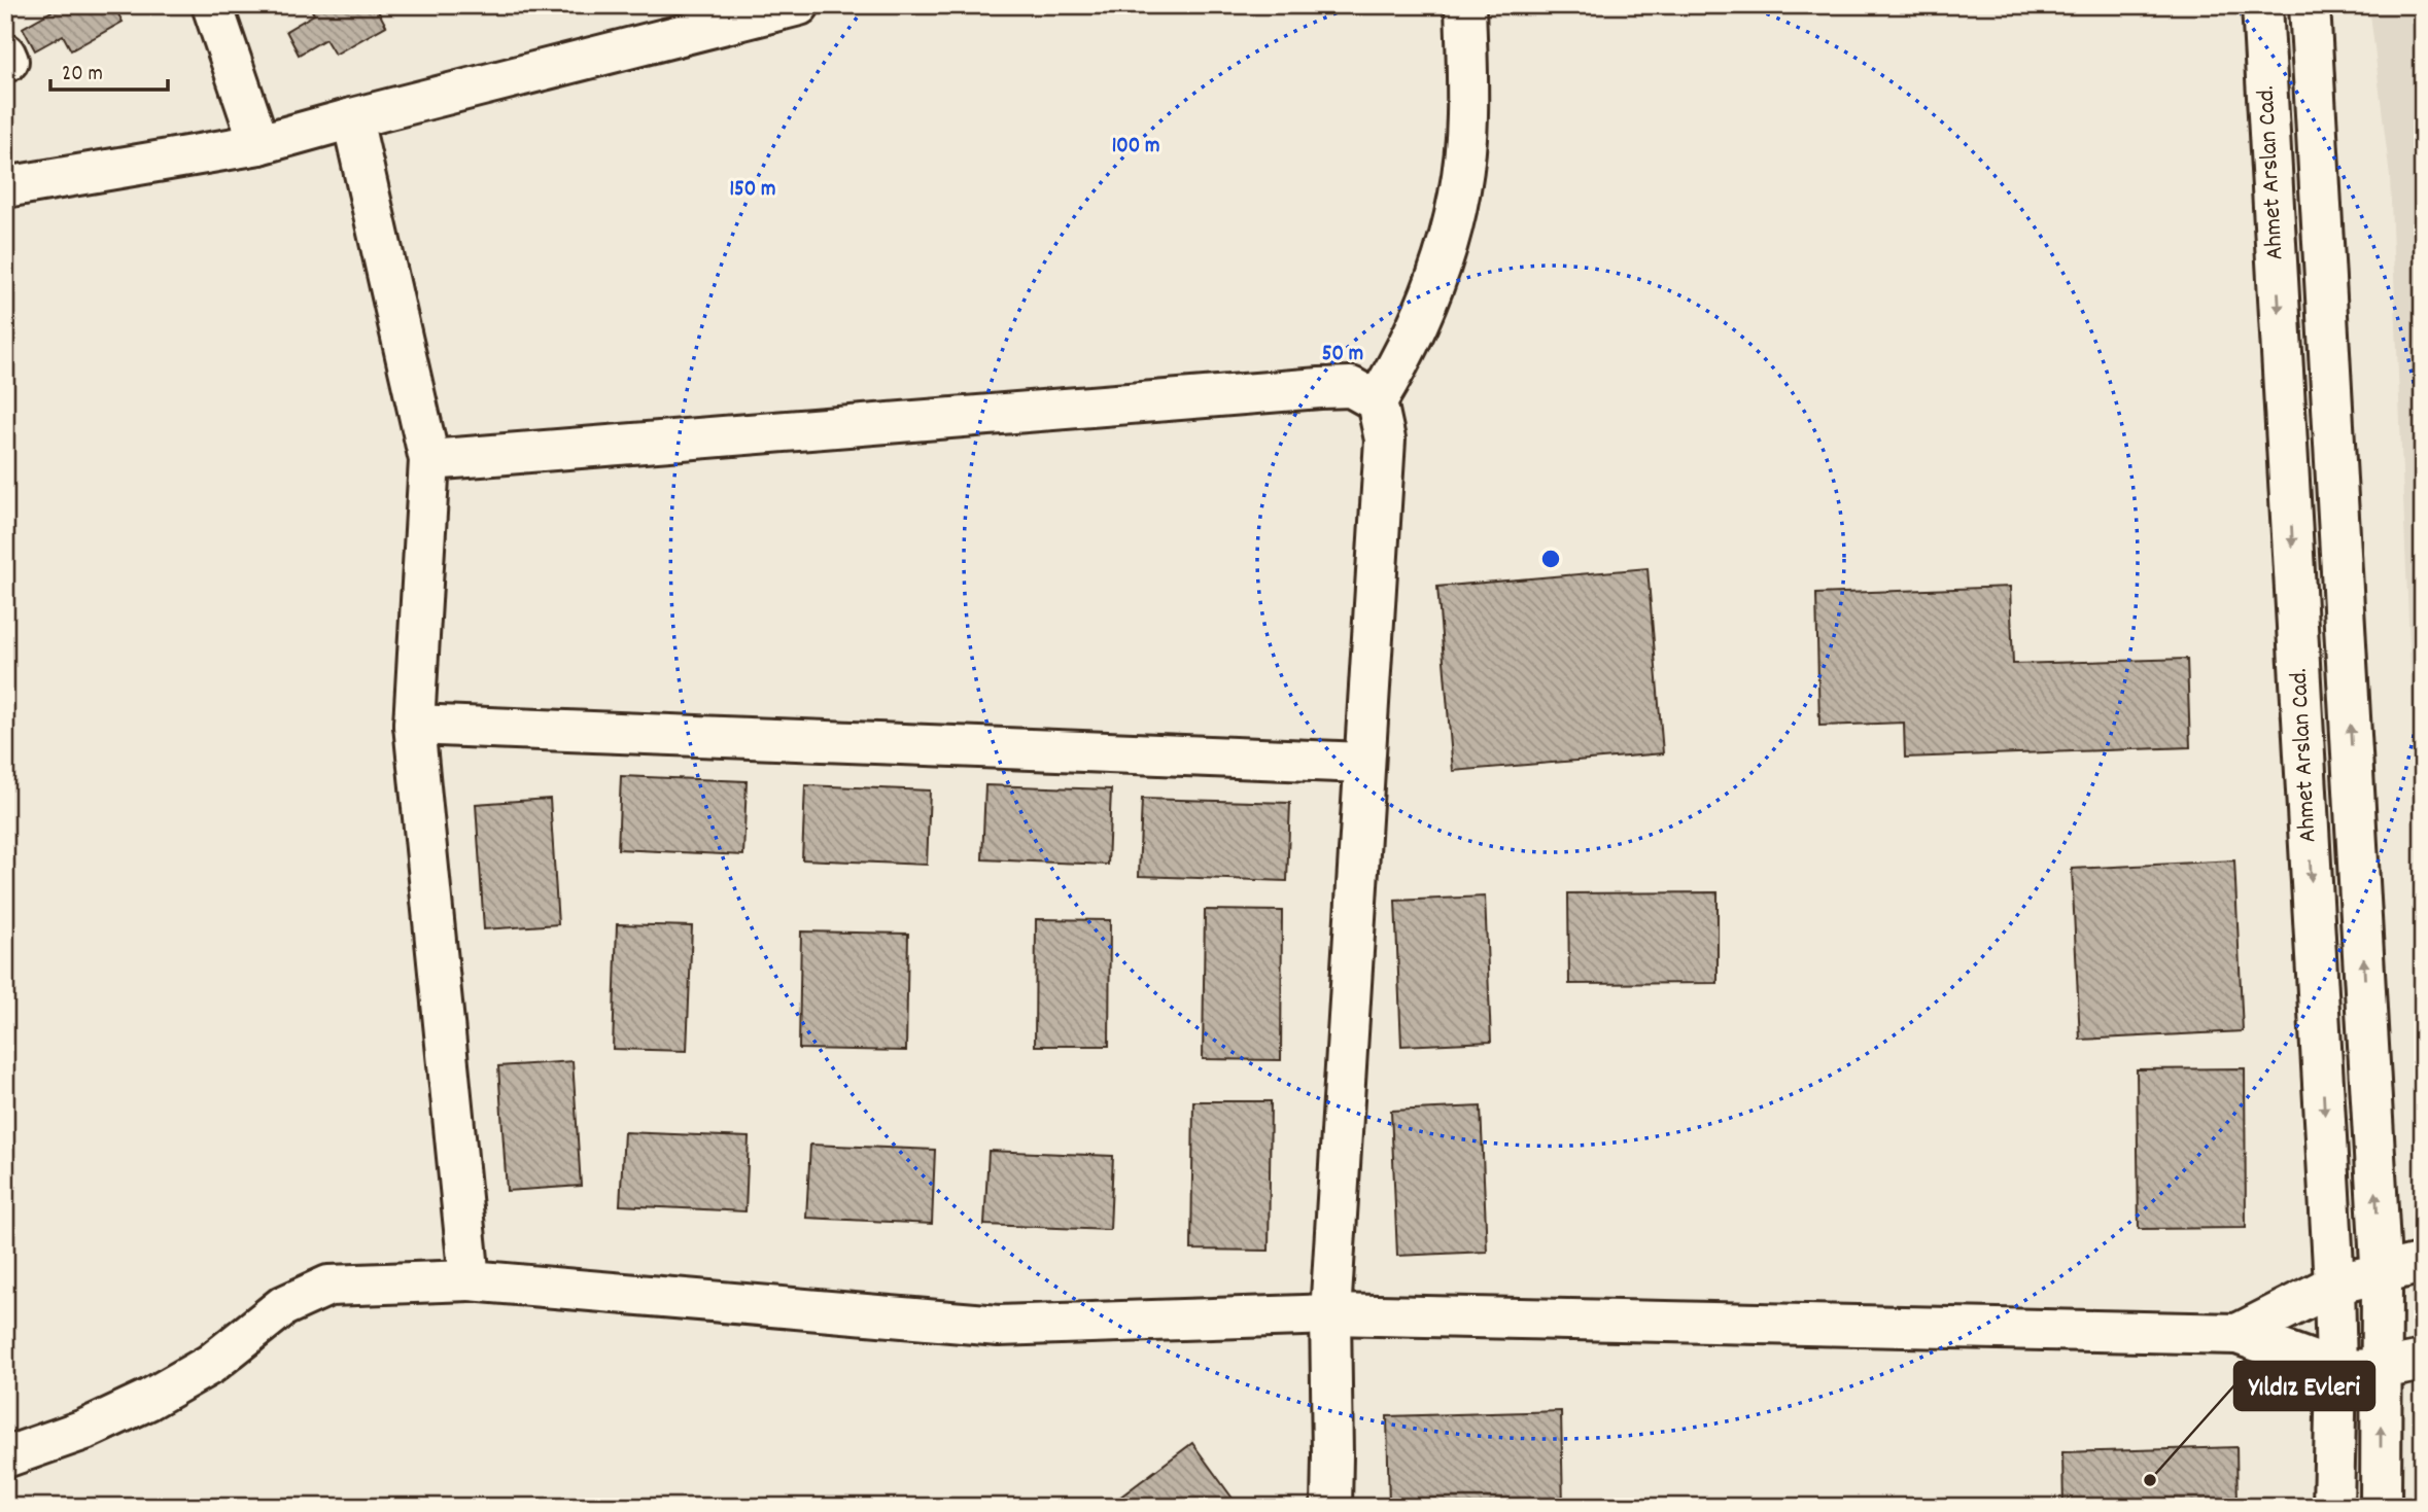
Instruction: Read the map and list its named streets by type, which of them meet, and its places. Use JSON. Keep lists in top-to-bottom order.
{
  "streets": {
    "street": ["Ahmet Arslan Cad."]
  },
  "places": ["Yıldız Evleri"],
  "scale_bar": "20 m",
  "rings": ["100 m", "150 m", "50 m"]
}
